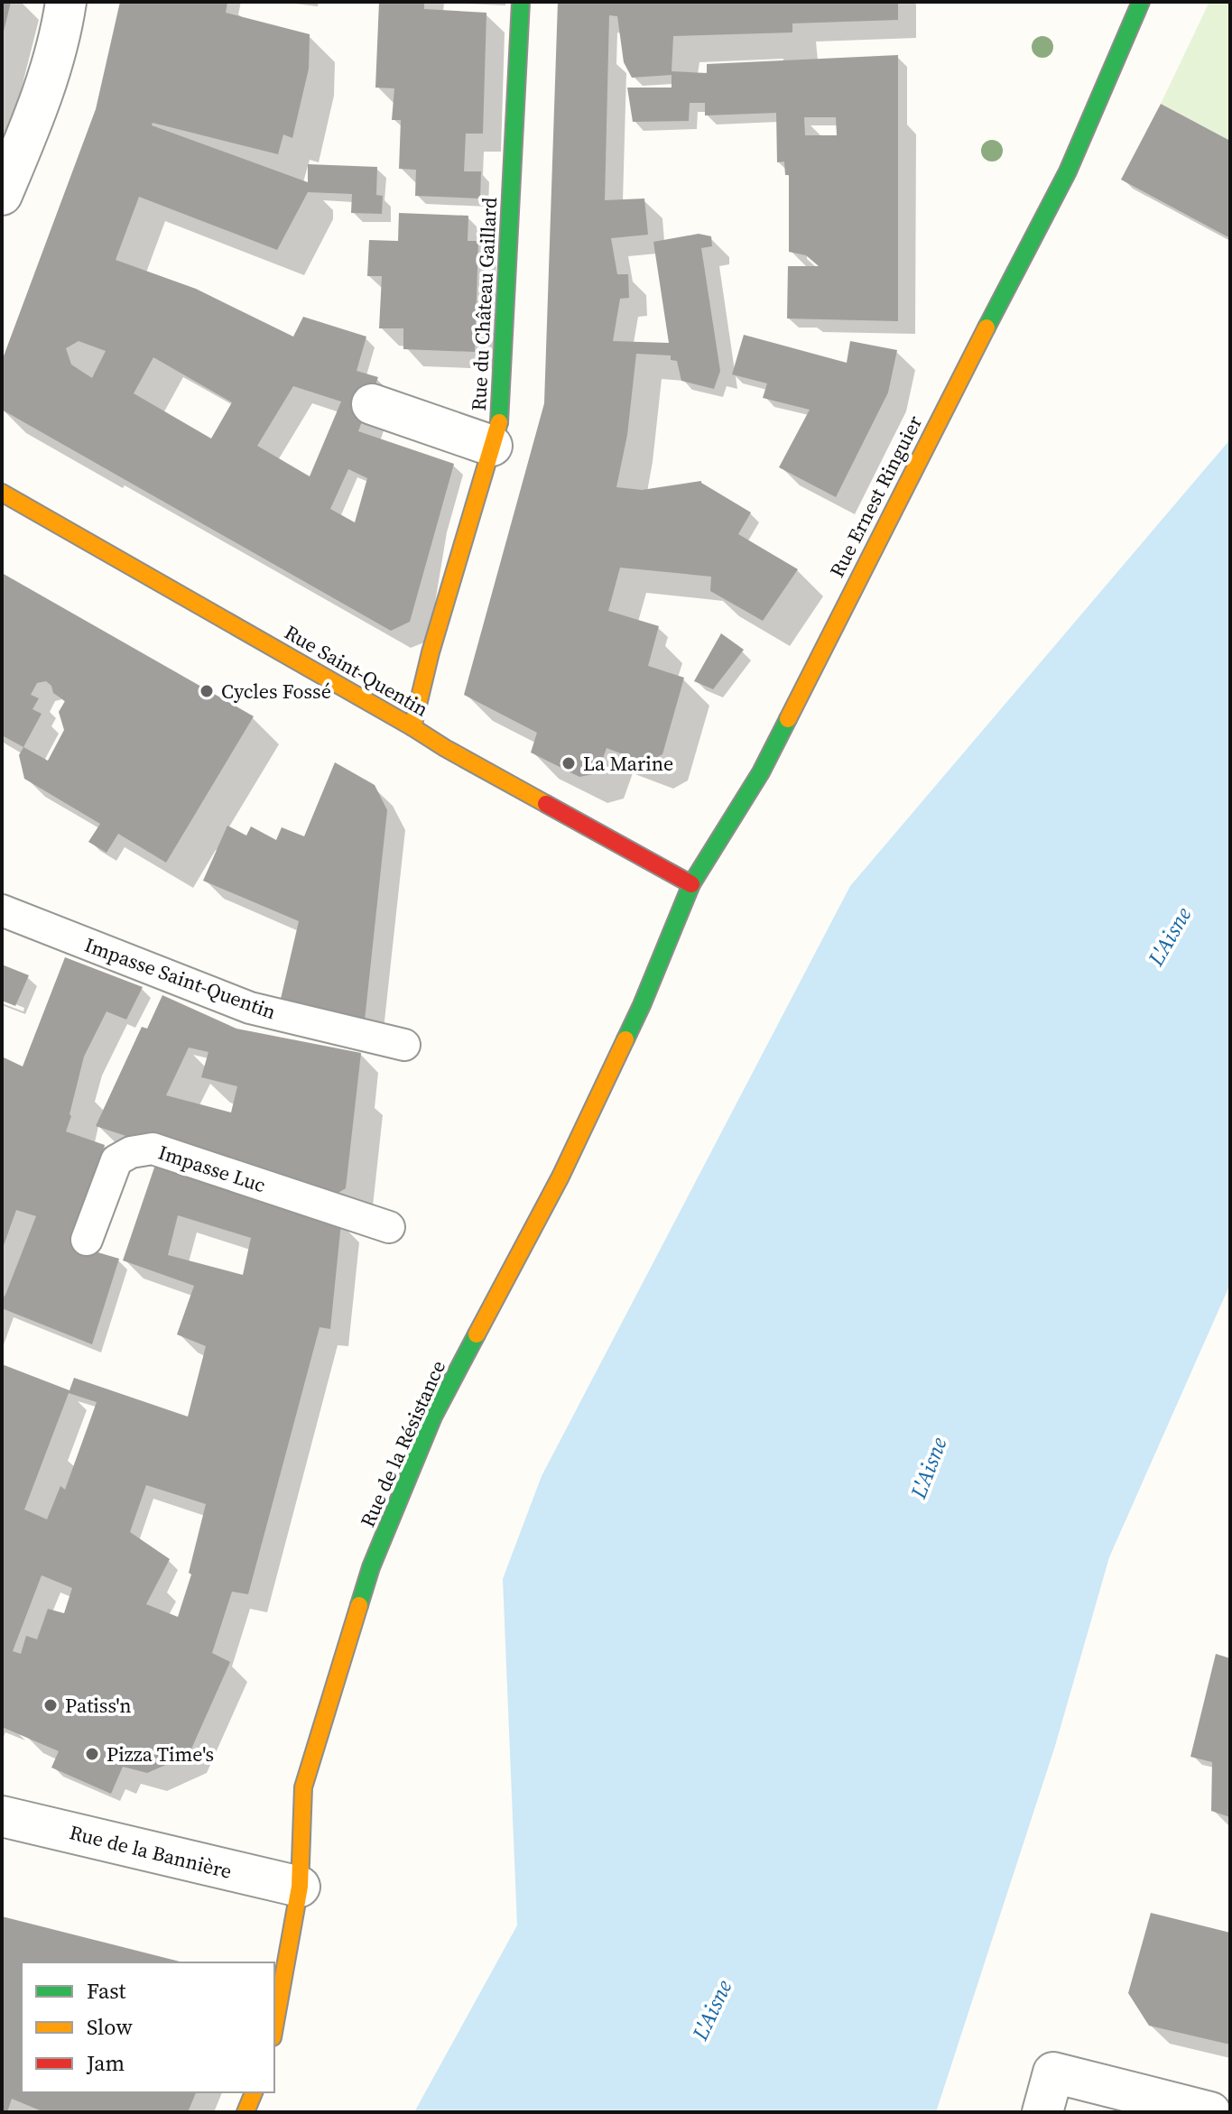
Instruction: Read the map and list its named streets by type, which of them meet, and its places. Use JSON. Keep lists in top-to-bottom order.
{
  "streets": {
    "main road": [
      "Rue du Château Gaillard",
      "Rue Ernest Ringuier",
      "Rue Saint-Quentin",
      "Rue de la Résistance"
    ],
    "street": ["Rue de la Bannière"],
    "lane": ["Impasse Saint-Quentin", "Impasse Luc"]
  },
  "crossings": [
    ["Rue du Château Gaillard", "Rue Saint-Quentin"],
    ["Rue Ernest Ringuier", "Rue Saint-Quentin"],
    ["Rue Ernest Ringuier", "Rue de la Résistance"],
    ["Rue de la Résistance", "Rue de la Bannière"]
  ],
  "water": ["L'Aisne"],
  "places": [
    "Cycles Fossé",
    "La Marine",
    "Patiss'n",
    "Pizza Time's"
  ],
  "legend": ["Fast", "Slow", "Jam"]
}
